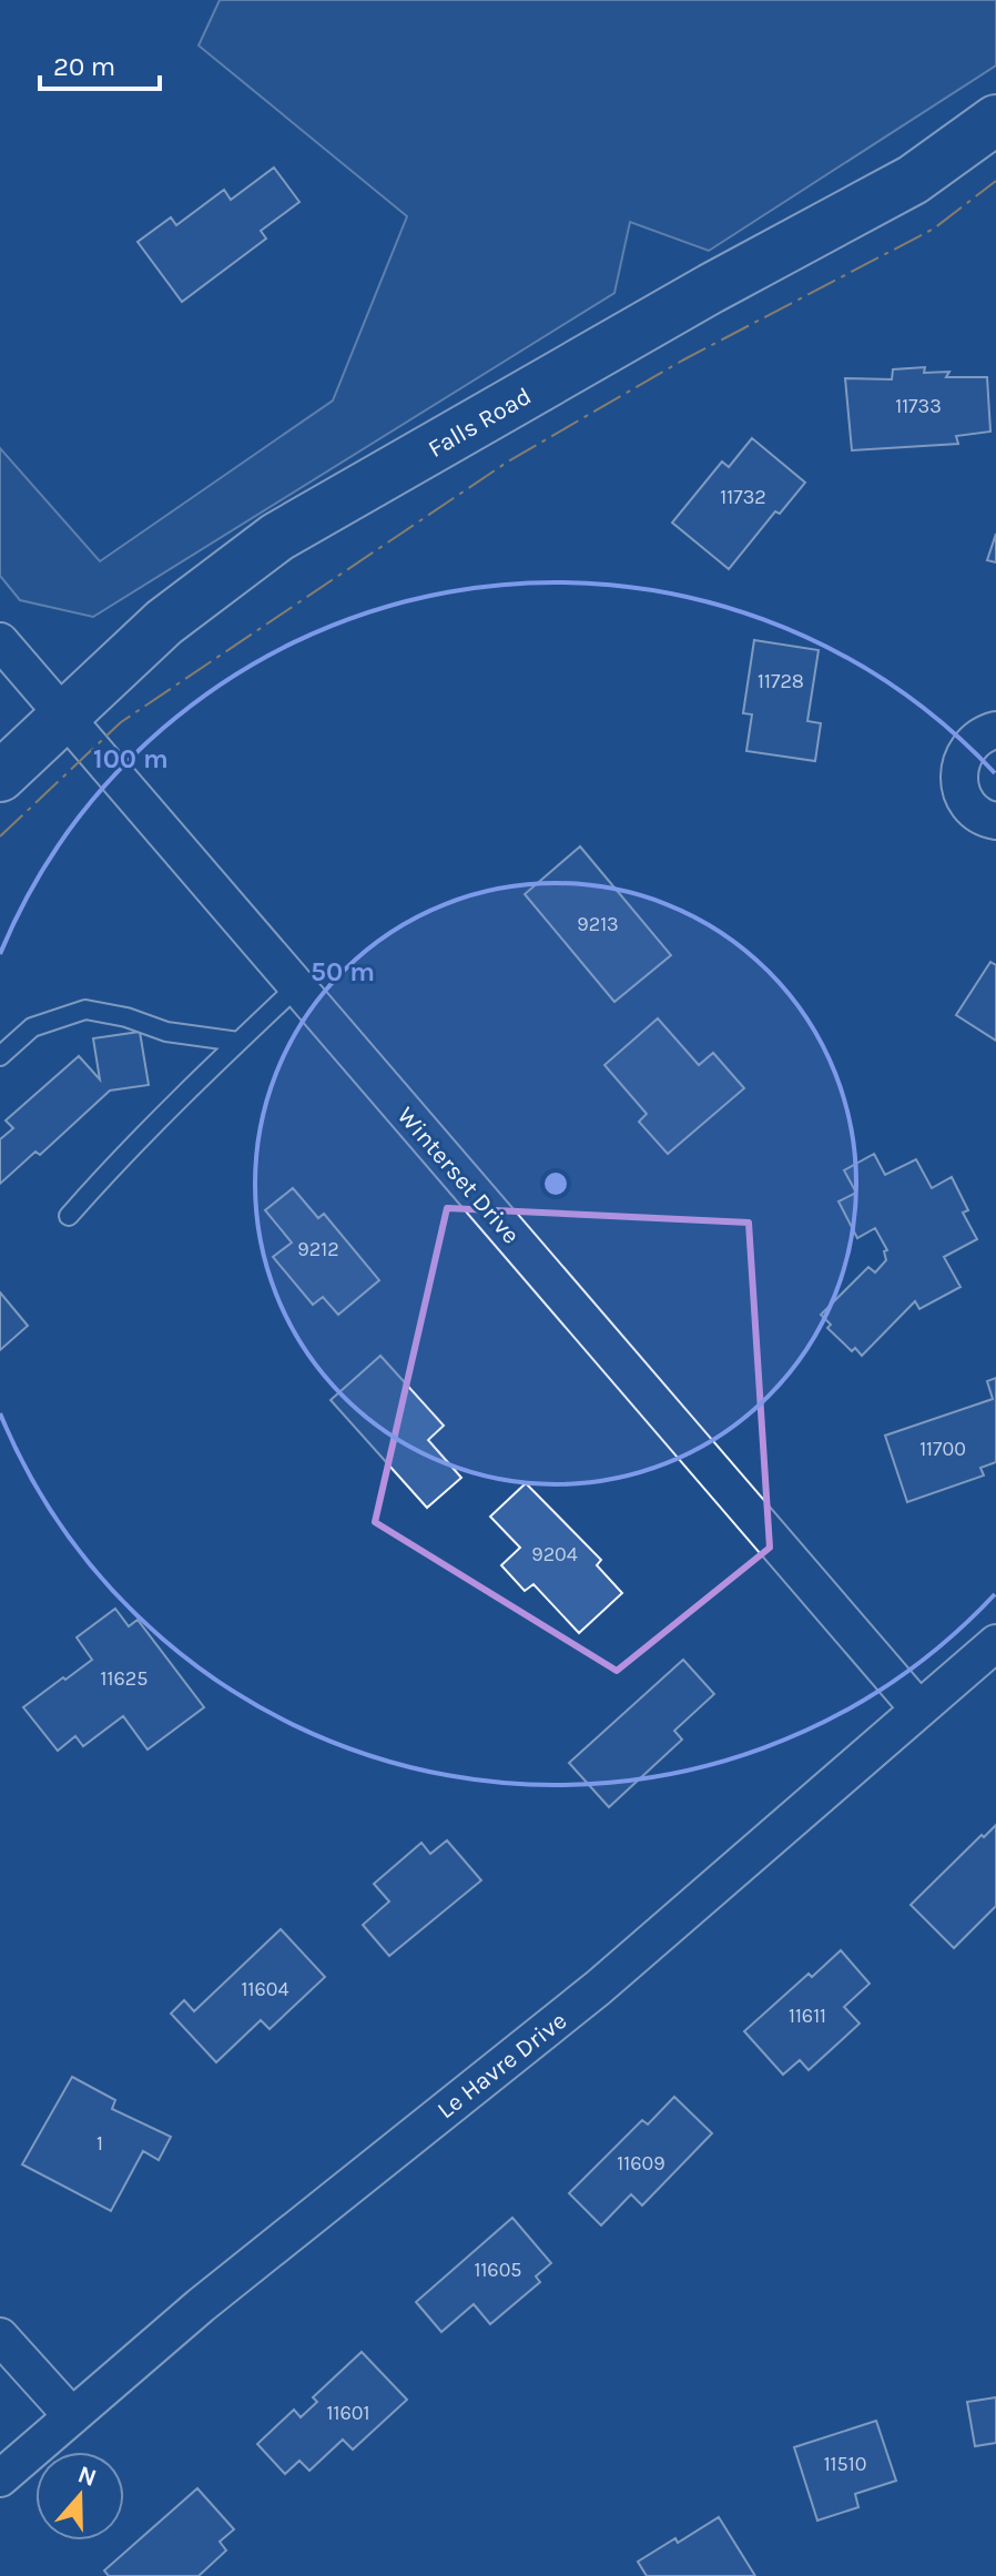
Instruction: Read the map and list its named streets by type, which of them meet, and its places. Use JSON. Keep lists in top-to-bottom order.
{
  "streets": {
    "main road": ["Falls Road"],
    "street": ["Winterset Drive", "Le Havre Drive"]
  },
  "crossings": [
    ["Falls Road", "Winterset Drive"],
    ["Winterset Drive", "Le Havre Drive"]
  ],
  "house_numbers": [
    "11733",
    "11732",
    "11728",
    "9213",
    "9212",
    "11700",
    "9204",
    "11625",
    "11604",
    "11611",
    "1",
    "11609",
    "11605",
    "11601",
    "11510"
  ],
  "scale_bar": "20 m",
  "north": "top",
  "rings": ["100 m", "50 m"]
}
